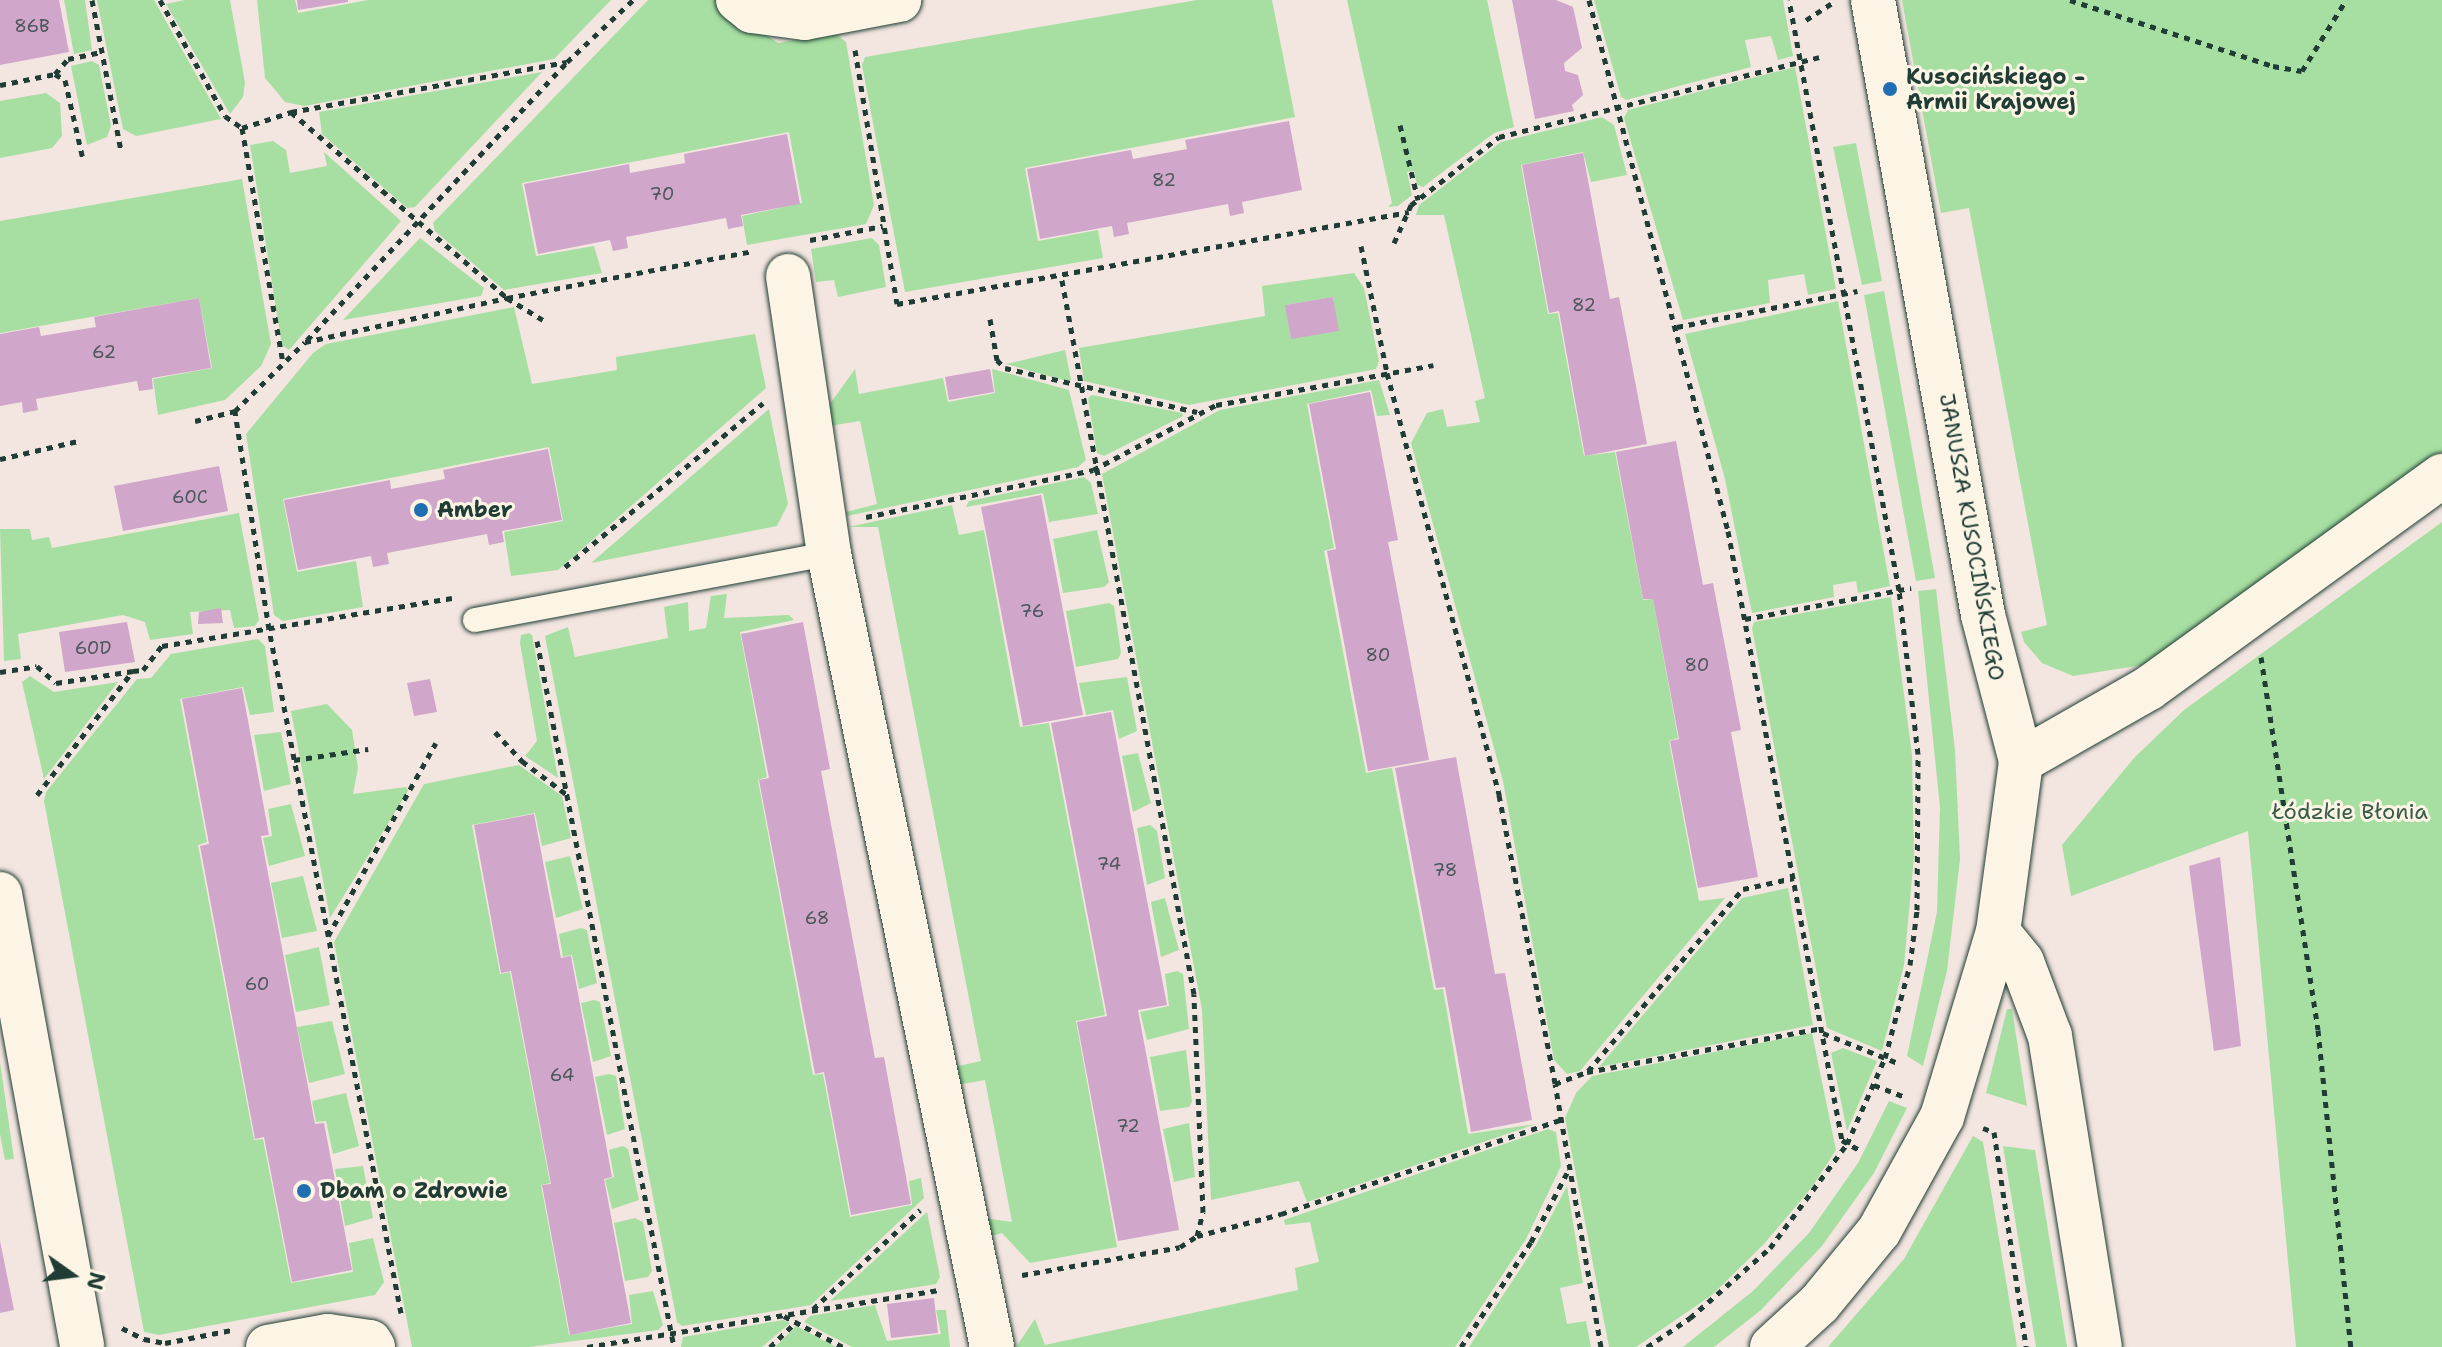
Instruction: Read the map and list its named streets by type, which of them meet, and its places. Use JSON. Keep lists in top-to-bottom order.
{
  "streets": {
    "street": ["JANUSZA KUSOCIŃSKIEGO"]
  },
  "parks": ["Łódzkie Błonia"],
  "places": ["Kusocińskiego - Armii Krajowej", "Amber", "Dbam o Zdrowie"],
  "house_numbers": [
    "86B",
    "82",
    "70",
    "82",
    "62",
    "60C",
    "76",
    "60D",
    "80",
    "80",
    "74",
    "78",
    "68",
    "60",
    "64",
    "72"
  ],
  "north": "right"
}
